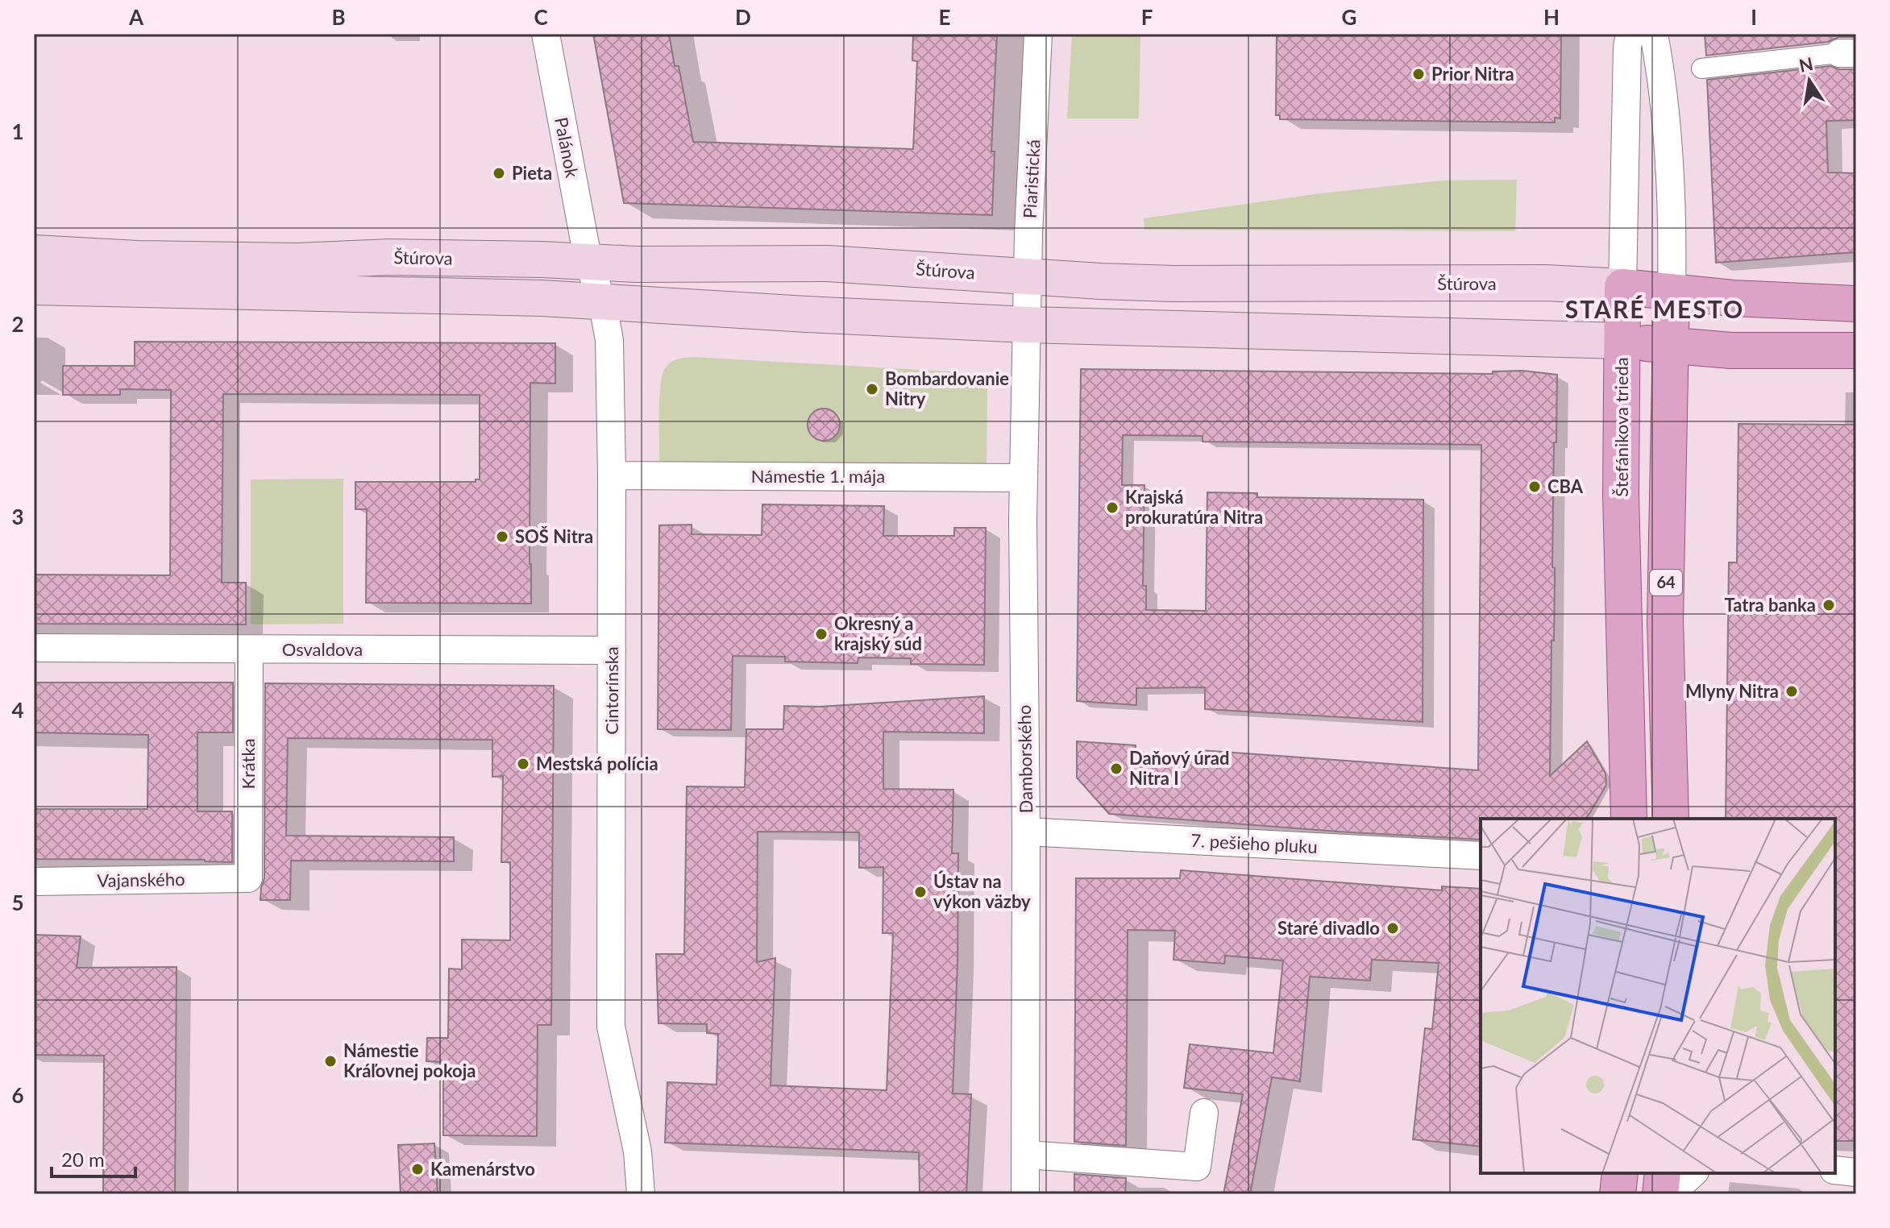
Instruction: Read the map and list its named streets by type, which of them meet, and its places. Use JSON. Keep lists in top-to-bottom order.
{
  "streets": {
    "main road": ["Štúrova", "Štefánikova trieda", "64"],
    "street": [
      "Palánok",
      "Piaristická",
      "Námestie 1. mája",
      "Osvaldova",
      "Cintorínska",
      "Damborského",
      "Krátka",
      "7. pešieho pluku",
      "Vajanského"
    ]
  },
  "crossings": [
    ["Palánok", "Štúrova"],
    ["Palánok", "Cintorínska"],
    ["Piaristická", "Štúrova"],
    ["Piaristická", "Damborského"],
    ["Štúrova", "Štefánikova trieda"],
    ["Štúrova", "64"],
    ["Námestie 1. mája", "Cintorínska"],
    ["Námestie 1. mája", "Damborského"],
    ["Osvaldova", "Cintorínska"],
    ["Osvaldova", "Krátka"],
    ["Damborského", "7. pešieho pluku"],
    ["Krátka", "Vajanského"]
  ],
  "districts": ["STARÉ MESTO"],
  "places": [
    "Prior Nitra",
    "Pieta",
    "Bombardovanie Nitry",
    "CBA",
    "Krajská prokuratúra Nitra",
    "SOŠ Nitra",
    "Tatra banka",
    "Okresný a krajský súd",
    "Mlyny Nitra",
    "Mestská polícia",
    "Daňový úrad Nitra I",
    "Ústav na výkon väzby",
    "Staré divadlo",
    "Námestie Kráľovnej pokoja",
    "Kamenárstvo"
  ],
  "scale_bar": "20 m",
  "north": "top",
  "grid": {
    "columns": [
      "A",
      "B",
      "C",
      "D",
      "E",
      "F",
      "G",
      "H",
      "I"
    ],
    "rows": [
      "1",
      "2",
      "3",
      "4",
      "5",
      "6"
    ]
  }
}
